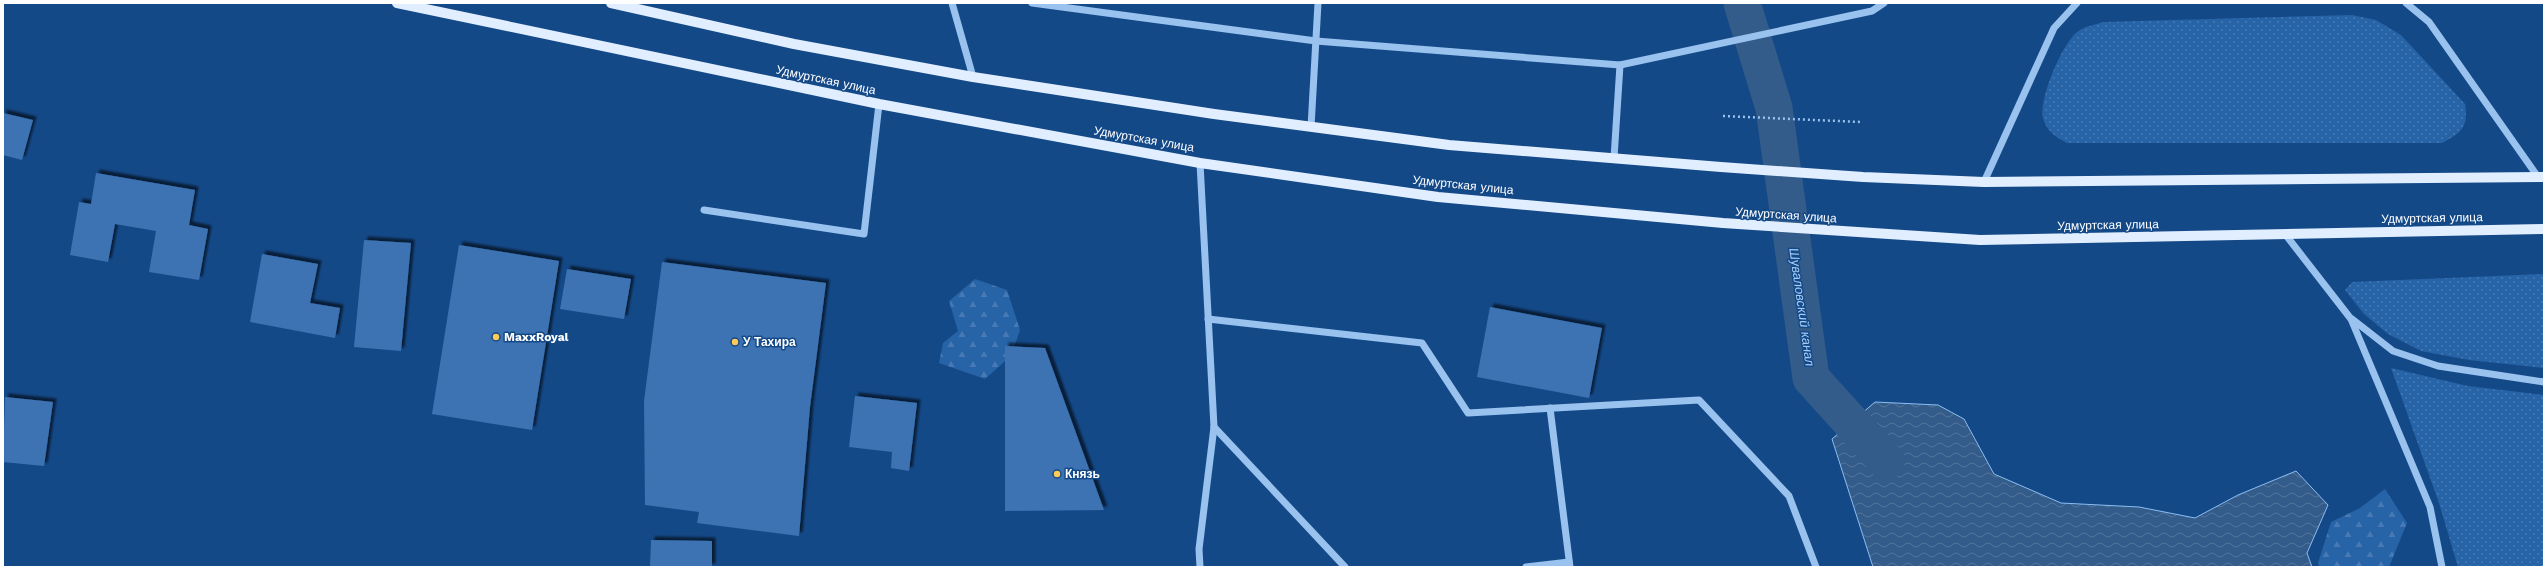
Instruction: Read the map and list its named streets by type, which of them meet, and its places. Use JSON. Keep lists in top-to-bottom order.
{
  "streets": {
    "main road": ["Удмуртская улица"]
  },
  "water": ["Шуваловский канал"],
  "places": ["MaxxRoyal", "У Тахира", "Князь"]
}
